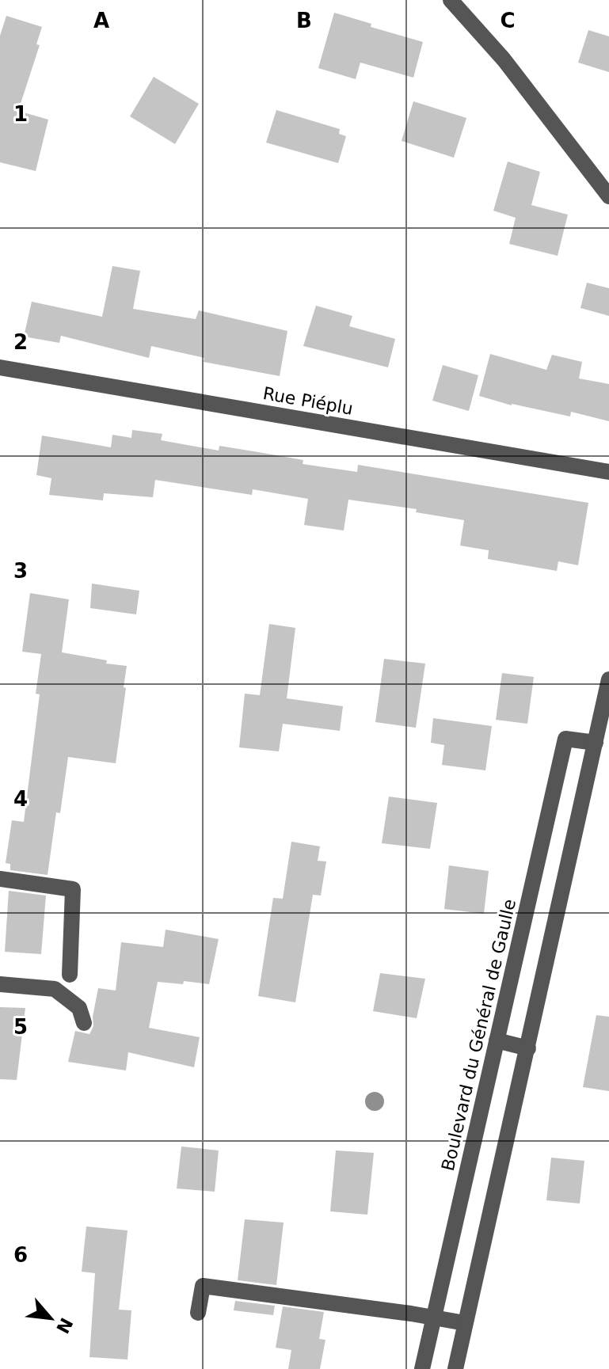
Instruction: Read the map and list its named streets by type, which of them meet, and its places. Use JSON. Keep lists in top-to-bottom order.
{
  "streets": {
    "street": ["Rue Piéplu", "Boulevard du Général de Gaulle"]
  },
  "north": "bottom right",
  "grid": {
    "columns": ["A", "B", "C"],
    "rows": [
      "1",
      "2",
      "3",
      "4",
      "5",
      "6"
    ]
  }
}
